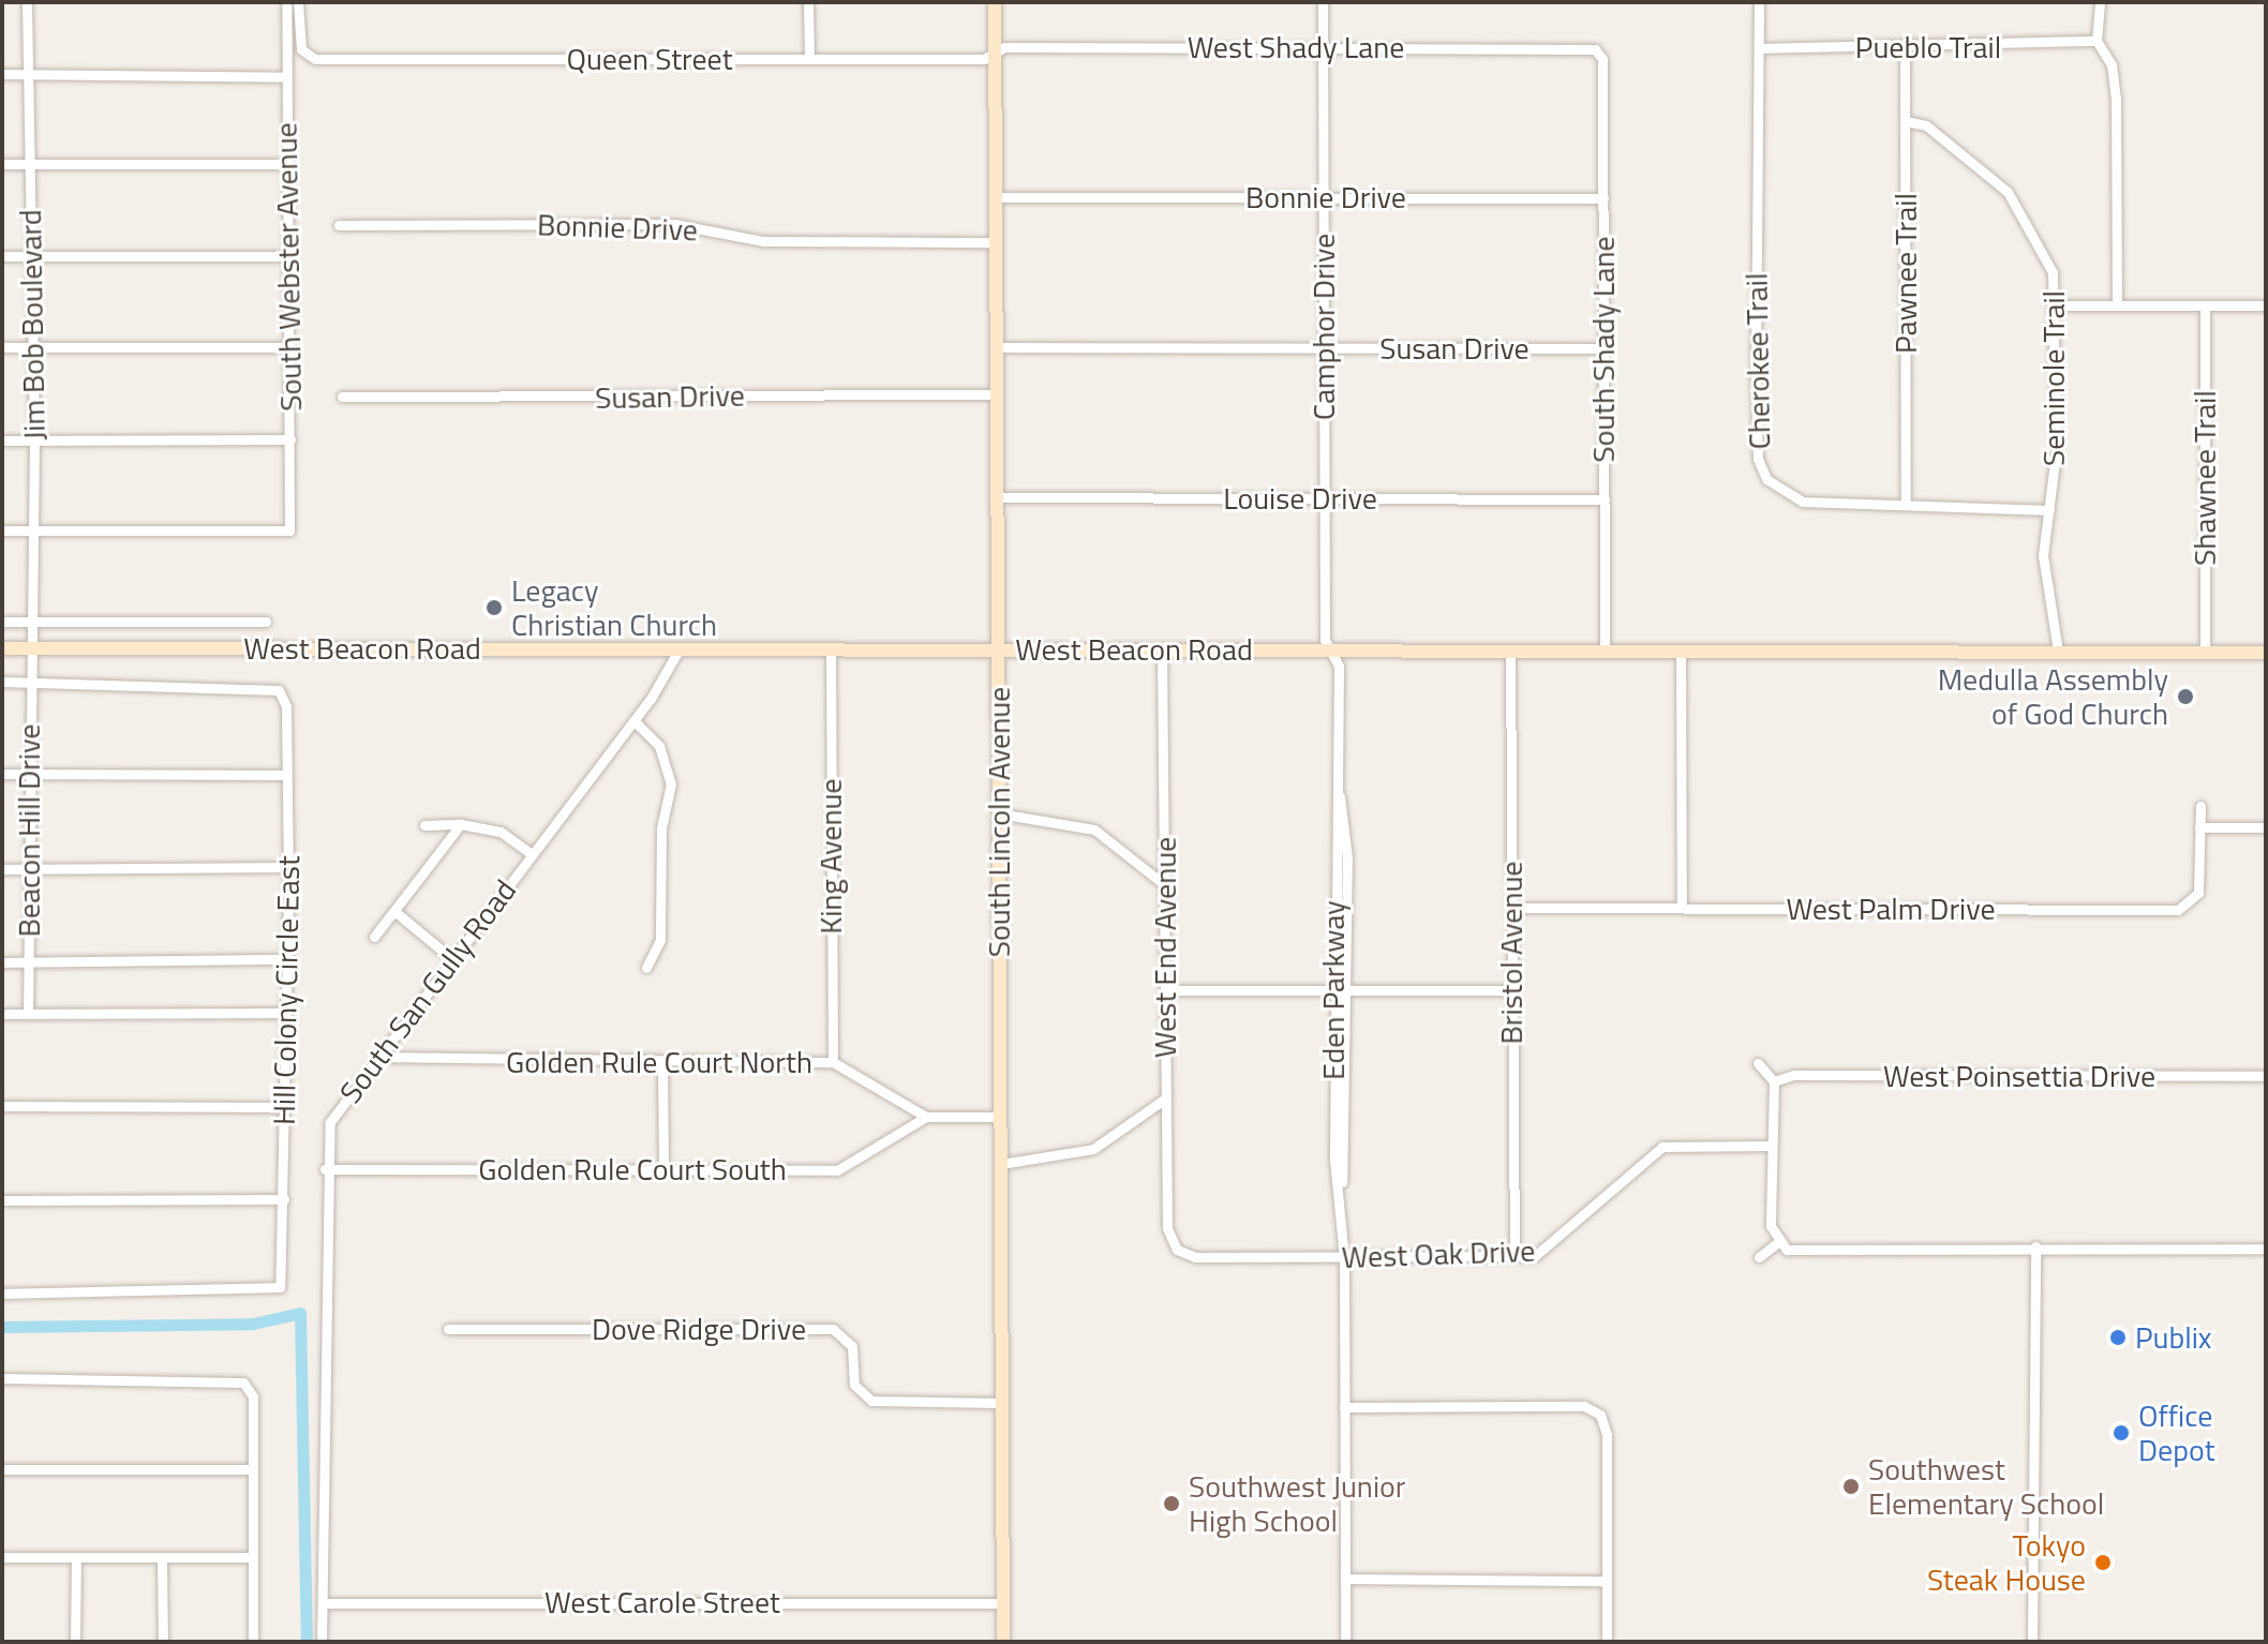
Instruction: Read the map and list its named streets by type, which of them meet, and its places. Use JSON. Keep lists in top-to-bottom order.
{
  "streets": {
    "street": [
      "West Shady Lane",
      "Pueblo Trail",
      "Queen Street",
      "Bonnie Drive",
      "South Webster Avenue",
      "Pawnee Trail",
      "Jim Bob Boulevard",
      "Camphor Drive",
      "Susan Drive",
      "South Shady Lane",
      "Cherokee Trail",
      "Seminole Trail",
      "Shawnee Trail",
      "Louise Drive",
      "West Beacon Road",
      "South Lincoln Avenue",
      "Beacon Hill Drive",
      "King Avenue",
      "West Palm Drive",
      "West End Avenue",
      "Bristol Avenue",
      "Hill Colony Circle East",
      "Eden Parkway",
      "South San Gully Road",
      "Golden Rule Court North",
      "West Poinsettia Drive",
      "Golden Rule Court South",
      "West Oak Drive",
      "Dove Ridge Drive",
      "West Carole Street"
    ]
  },
  "crossings": [
    ["West Shady Lane", "Queen Street"],
    ["West Shady Lane", "Camphor Drive"],
    ["West Shady Lane", "South Shady Lane"],
    ["West Shady Lane", "South Lincoln Avenue"],
    ["Pueblo Trail", "Pawnee Trail"],
    ["Pueblo Trail", "Cherokee Trail"],
    ["Queen Street", "South Lincoln Avenue"],
    ["Bonnie Drive", "Camphor Drive"],
    ["Bonnie Drive", "South Shady Lane"],
    ["Bonnie Drive", "South Lincoln Avenue"],
    ["South Webster Avenue", "Jim Bob Boulevard"],
    ["Pawnee Trail", "Cherokee Trail"],
    ["Pawnee Trail", "Seminole Trail"],
    ["Jim Bob Boulevard", "West Beacon Road"],
    ["Jim Bob Boulevard", "Beacon Hill Drive"],
    ["Camphor Drive", "Susan Drive"],
    ["Camphor Drive", "Louise Drive"],
    ["Camphor Drive", "West Beacon Road"],
    ["Camphor Drive", "Eden Parkway"],
    ["Susan Drive", "South Shady Lane"],
    ["Susan Drive", "South Lincoln Avenue"],
    ["South Shady Lane", "Louise Drive"],
    ["South Shady Lane", "West Beacon Road"],
    ["Cherokee Trail", "Seminole Trail"],
    ["Seminole Trail", "West Beacon Road"],
    ["Shawnee Trail", "West Beacon Road"],
    ["Louise Drive", "South Lincoln Avenue"],
    ["West Beacon Road", "South Lincoln Avenue"],
    ["West Beacon Road", "Beacon Hill Drive"],
    ["West Beacon Road", "King Avenue"],
    ["West Beacon Road", "West End Avenue"],
    ["West Beacon Road", "Bristol Avenue"],
    ["West Beacon Road", "Eden Parkway"],
    ["West Beacon Road", "South San Gully Road"],
    ["South Lincoln Avenue", "Dove Ridge Drive"],
    ["South Lincoln Avenue", "West Carole Street"],
    ["Beacon Hill Drive", "Hill Colony Circle East"],
    ["King Avenue", "Golden Rule Court North"],
    ["West Palm Drive", "Bristol Avenue"],
    ["West End Avenue", "West Oak Drive"],
    ["Bristol Avenue", "West Oak Drive"],
    ["Eden Parkway", "West Oak Drive"],
    ["South San Gully Road", "Golden Rule Court North"],
    ["South San Gully Road", "Golden Rule Court South"],
    ["South San Gully Road", "West Carole Street"],
    ["Golden Rule Court North", "Golden Rule Court South"]
  ],
  "places": [
    "Legacy Christian Church",
    "Medulla Assembly of God Church",
    "Publix",
    "Office Depot",
    "Southwest Elementary School",
    "Southwest Junior High School",
    "Tokyo Steak House"
  ]
}
